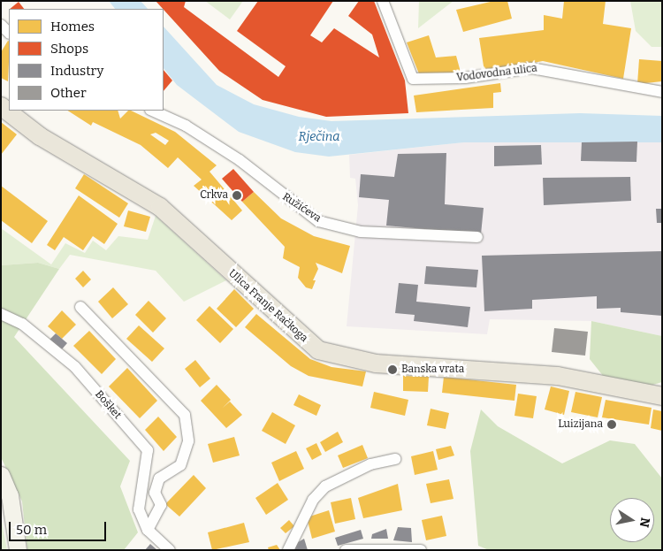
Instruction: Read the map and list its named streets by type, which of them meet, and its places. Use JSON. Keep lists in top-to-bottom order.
{
  "streets": {
    "main road": ["Ulica Franje Račkoga"],
    "street": ["Vodovodna ulica", "Ružićeva", "Bošket"]
  },
  "water": ["Rječina"],
  "places": ["Crkva", "Banska vrata", "Luizijana"],
  "legend": [
    "Homes",
    "Shops",
    "Industry",
    "Other"
  ],
  "scale_bar": "50 m",
  "north": "right"
}
